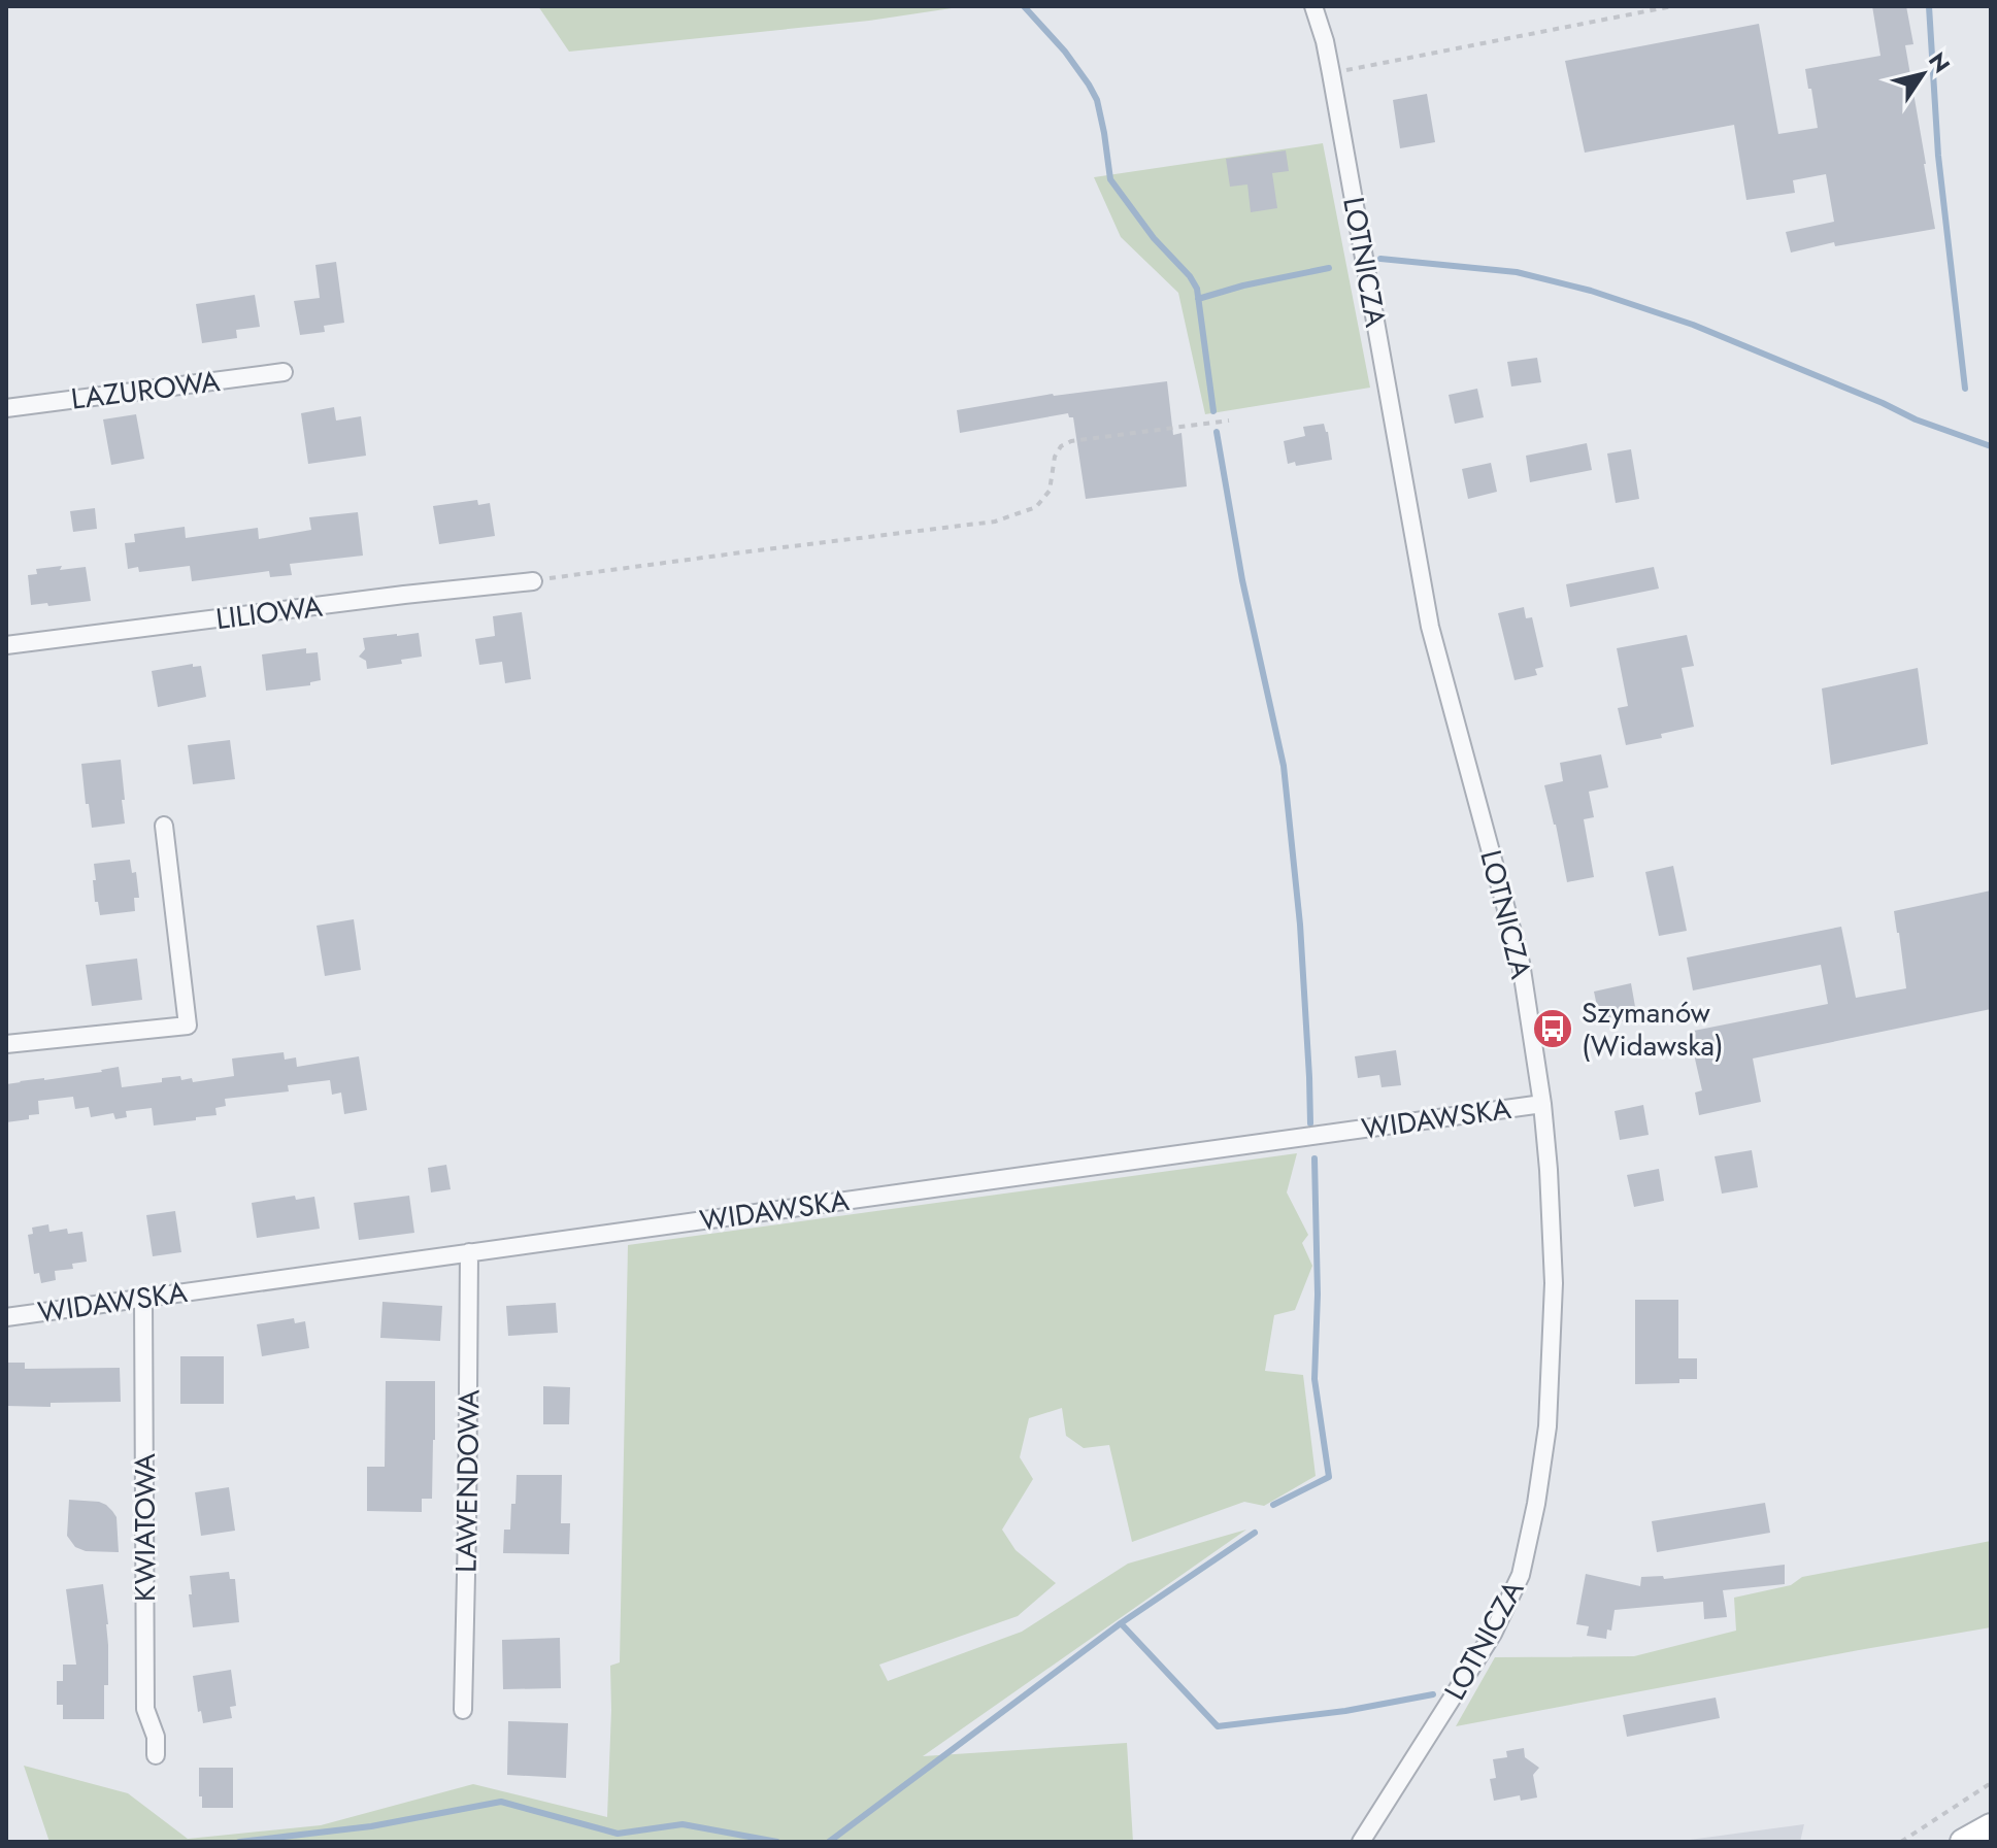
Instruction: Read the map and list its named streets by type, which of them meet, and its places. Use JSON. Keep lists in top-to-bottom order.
{
  "streets": {
    "street": [
      "LOTNICZA",
      "LAZUROWA",
      "LILIOWA",
      "WIDAWSKA",
      "LAWENDOWA",
      "KWIATOWA"
    ]
  },
  "crossings": [
    ["LOTNICZA", "WIDAWSKA"],
    ["WIDAWSKA", "LAWENDOWA"],
    ["WIDAWSKA", "KWIATOWA"]
  ],
  "places": {
    "bus stop": ["Szymanów (Widawska)"]
  },
  "north": "top right"
}
